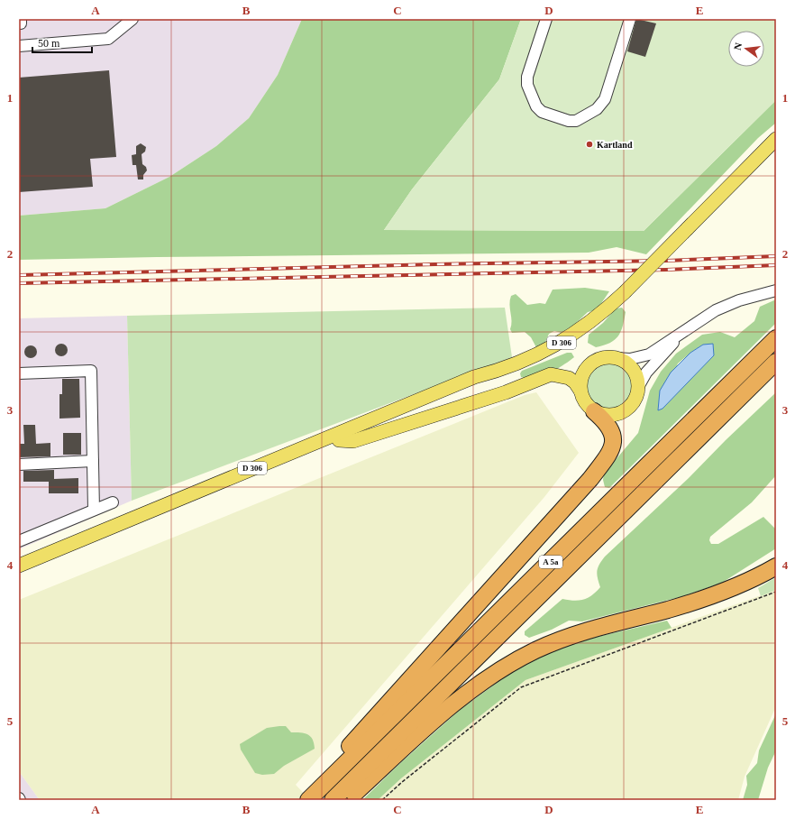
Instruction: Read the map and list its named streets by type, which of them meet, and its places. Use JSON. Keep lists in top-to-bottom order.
{
  "streets": {
    "highway": ["A 5a"],
    "main road": ["D 306"]
  },
  "places": ["Kartland"],
  "scale_bar": "50 m",
  "north": "left",
  "grid": {
    "columns": [
      "A",
      "B",
      "C",
      "D",
      "E"
    ],
    "rows": [
      "1",
      "2",
      "3",
      "4",
      "5"
    ]
  }
}
